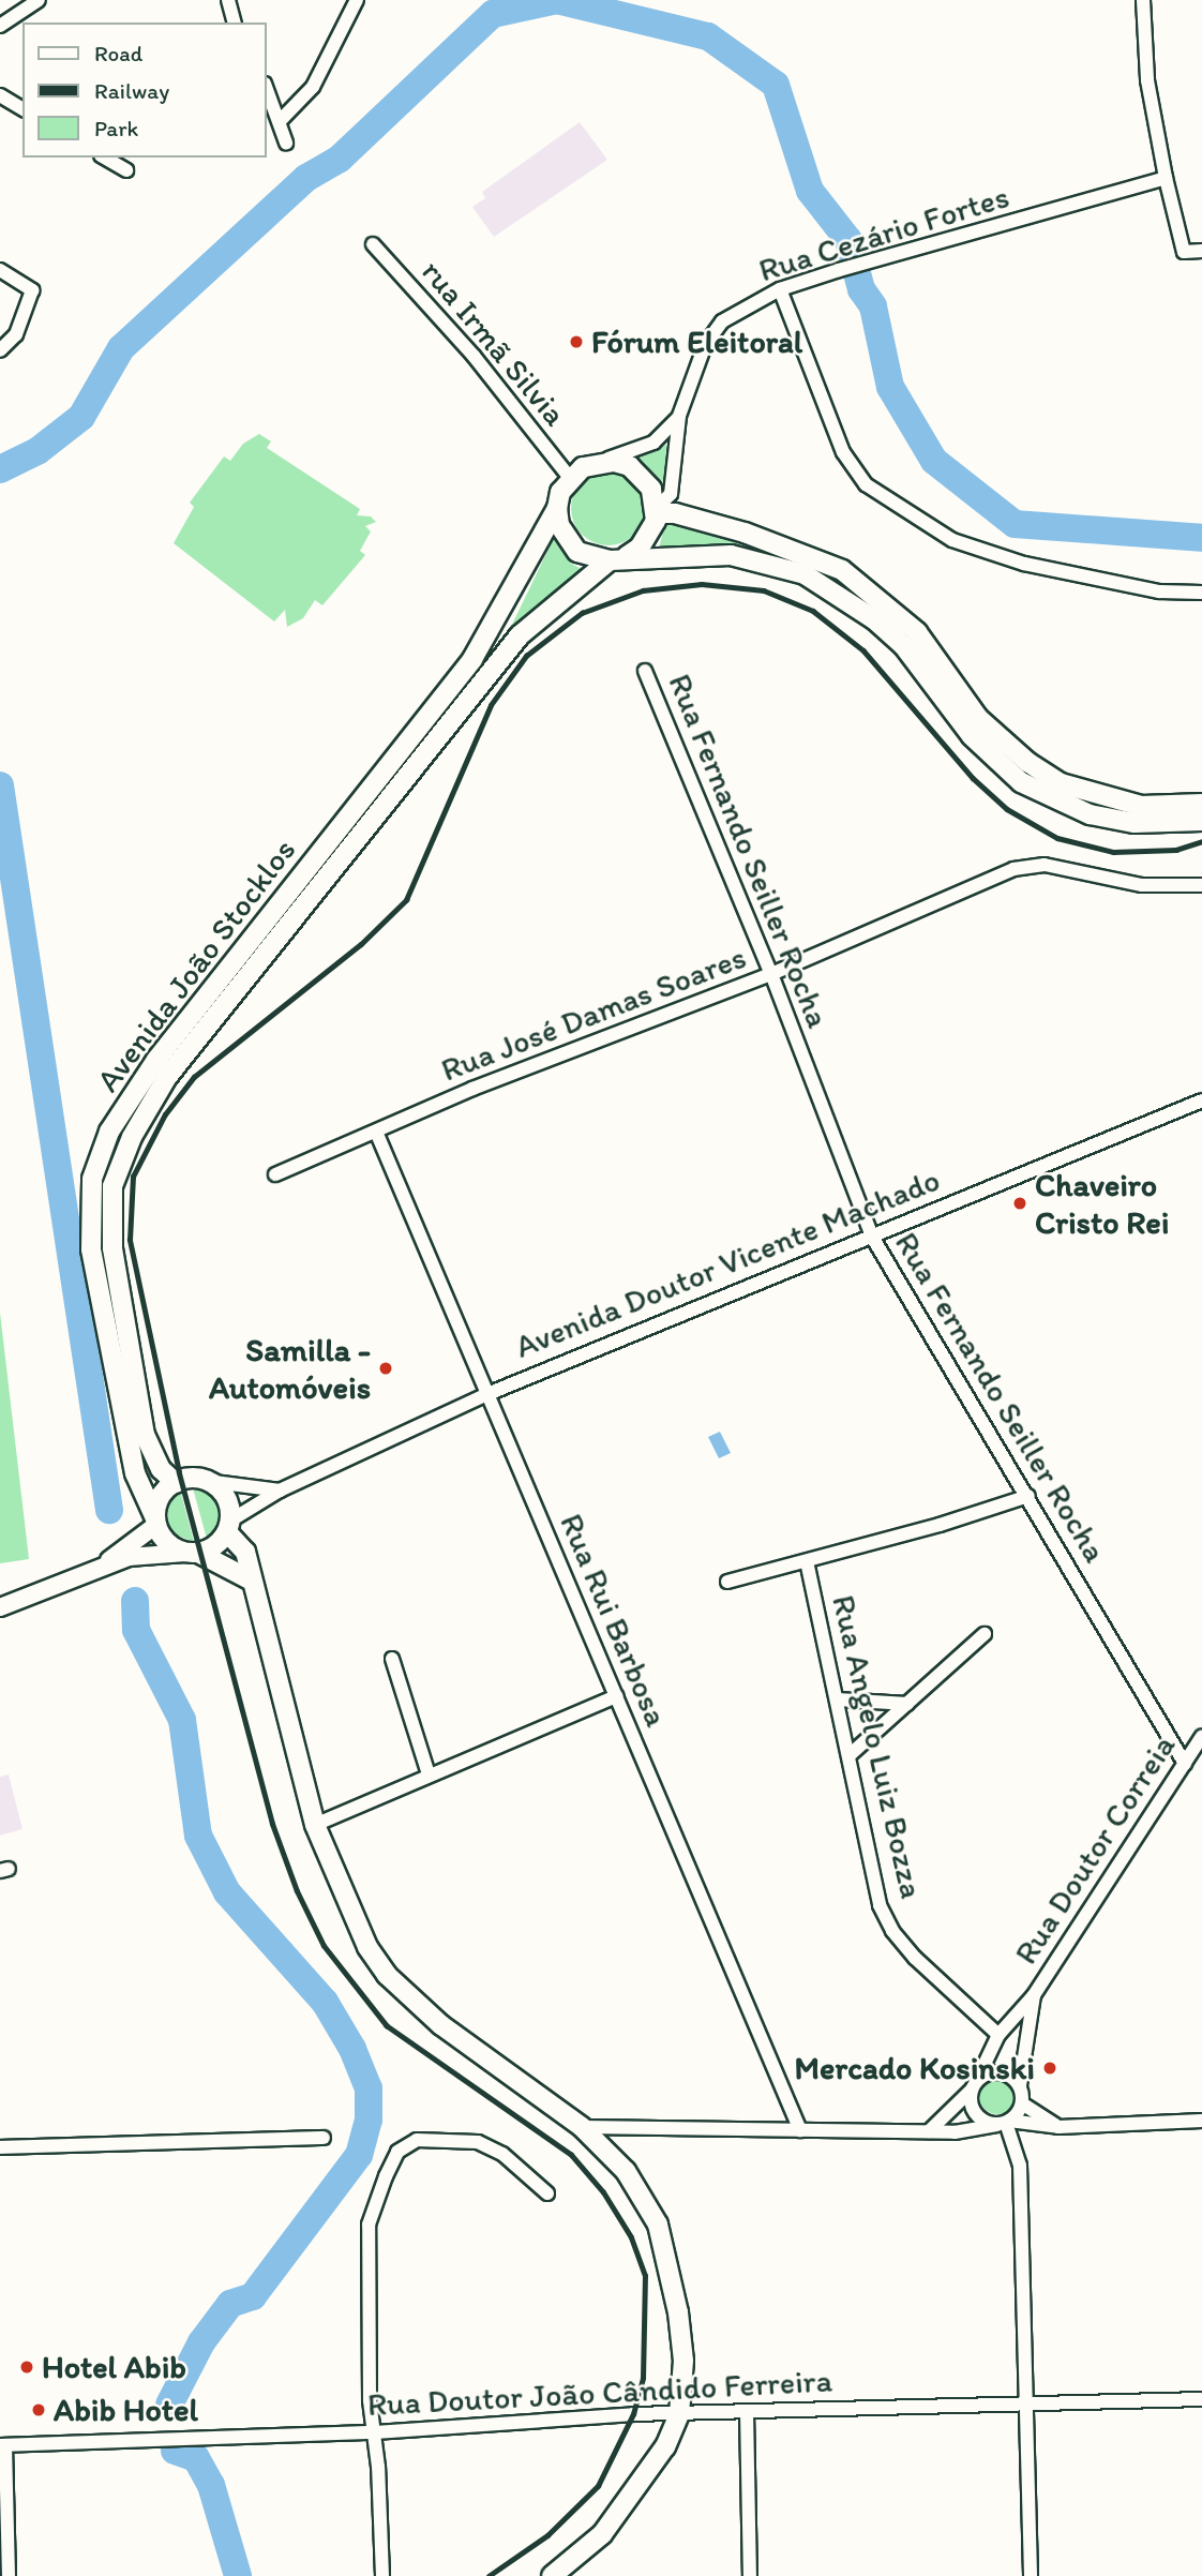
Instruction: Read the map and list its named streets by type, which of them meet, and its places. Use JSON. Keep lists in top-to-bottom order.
{
  "streets": {
    "main road": ["Avenida João Stocklos"],
    "street": [
      "Rua Cezário Fortes",
      "rua Irmã Silvia",
      "Rua Fernando Seiller Rocha",
      "Rua José Damas Soares",
      "Avenida Doutor Vicente Machado",
      "Rua Rui Barbosa",
      "Rua Angelo Luiz Bozza",
      "Rua Doutor Correia",
      "Rua Doutor João Cândido Ferreira"
    ]
  },
  "crossings": [
    ["Rua Cezário Fortes", "rua Irmã Silvia"],
    ["Rua Cezário Fortes", "Avenida João Stocklos"],
    ["rua Irmã Silvia", "Avenida João Stocklos"],
    ["Rua Fernando Seiller Rocha", "Rua José Damas Soares"],
    ["Rua Fernando Seiller Rocha", "Avenida Doutor Vicente Machado"],
    ["Rua Fernando Seiller Rocha", "Rua Doutor Correia"],
    ["Avenida João Stocklos", "Avenida Doutor Vicente Machado"],
    ["Rua José Damas Soares", "Rua Rui Barbosa"],
    ["Avenida Doutor Vicente Machado", "Rua Rui Barbosa"],
    ["Rua Angelo Luiz Bozza", "Rua Doutor Correia"]
  ],
  "places": [
    "Fórum Eleitoral",
    "Chaveiro Cristo Rei",
    "Samilla - Automóveis",
    "Mercado Kosinski",
    "Hotel Abib",
    "Abib Hotel"
  ],
  "legend": ["Road", "Railway", "Park"]
}
